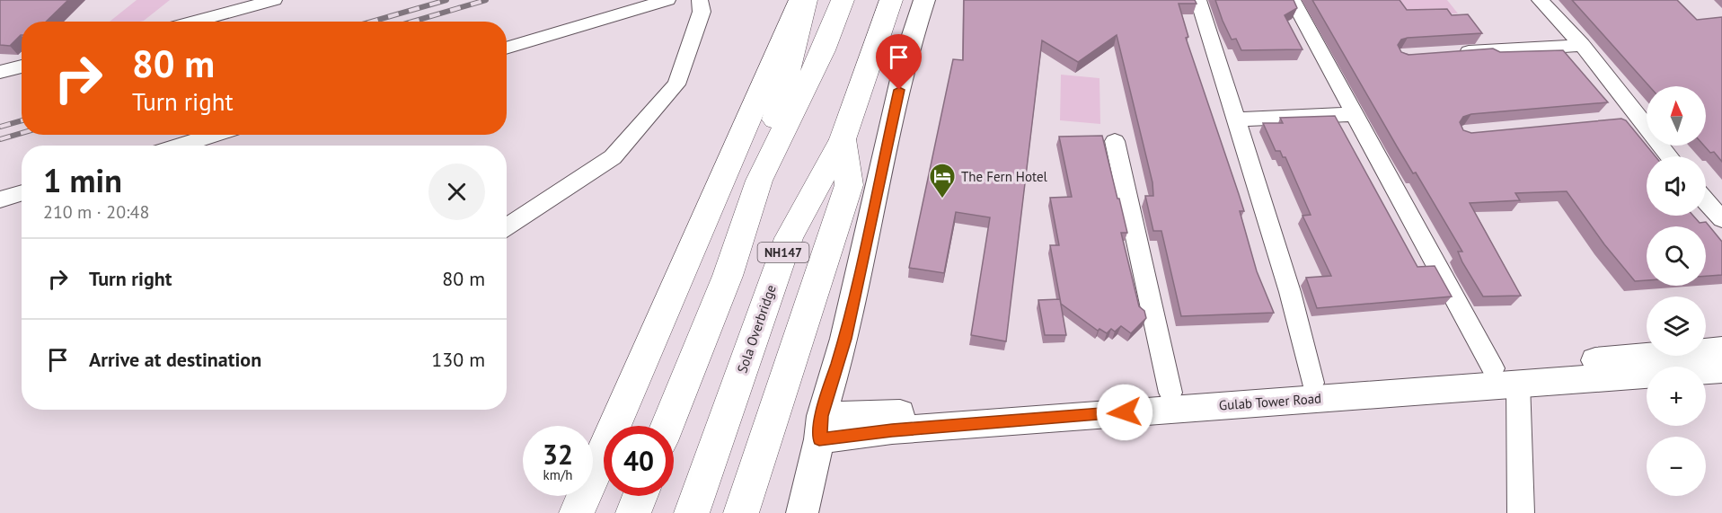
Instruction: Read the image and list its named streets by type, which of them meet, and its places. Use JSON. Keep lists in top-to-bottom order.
{
  "streets": {
    "main road": ["NH147", "Sola Overbridge"],
    "street": ["Gulab Tower Road"]
  },
  "places": {
    "hotel": ["The Fern Hotel"]
  },
  "north": "top",
  "page": {
    "turn": ["80 m", "Turn right"],
    "map_buttons": ["+", "−"],
    "heading": ["1 min", "210 m · 20:48"],
    "list": [
      {
        "name": "Turn right",
        "value": "80 m"
      },
      {
        "name": "Arrive at destination",
        "value": "130 m"
      }
    ],
    "speed": "32 km/h",
    "limit": "40"
  }
}
